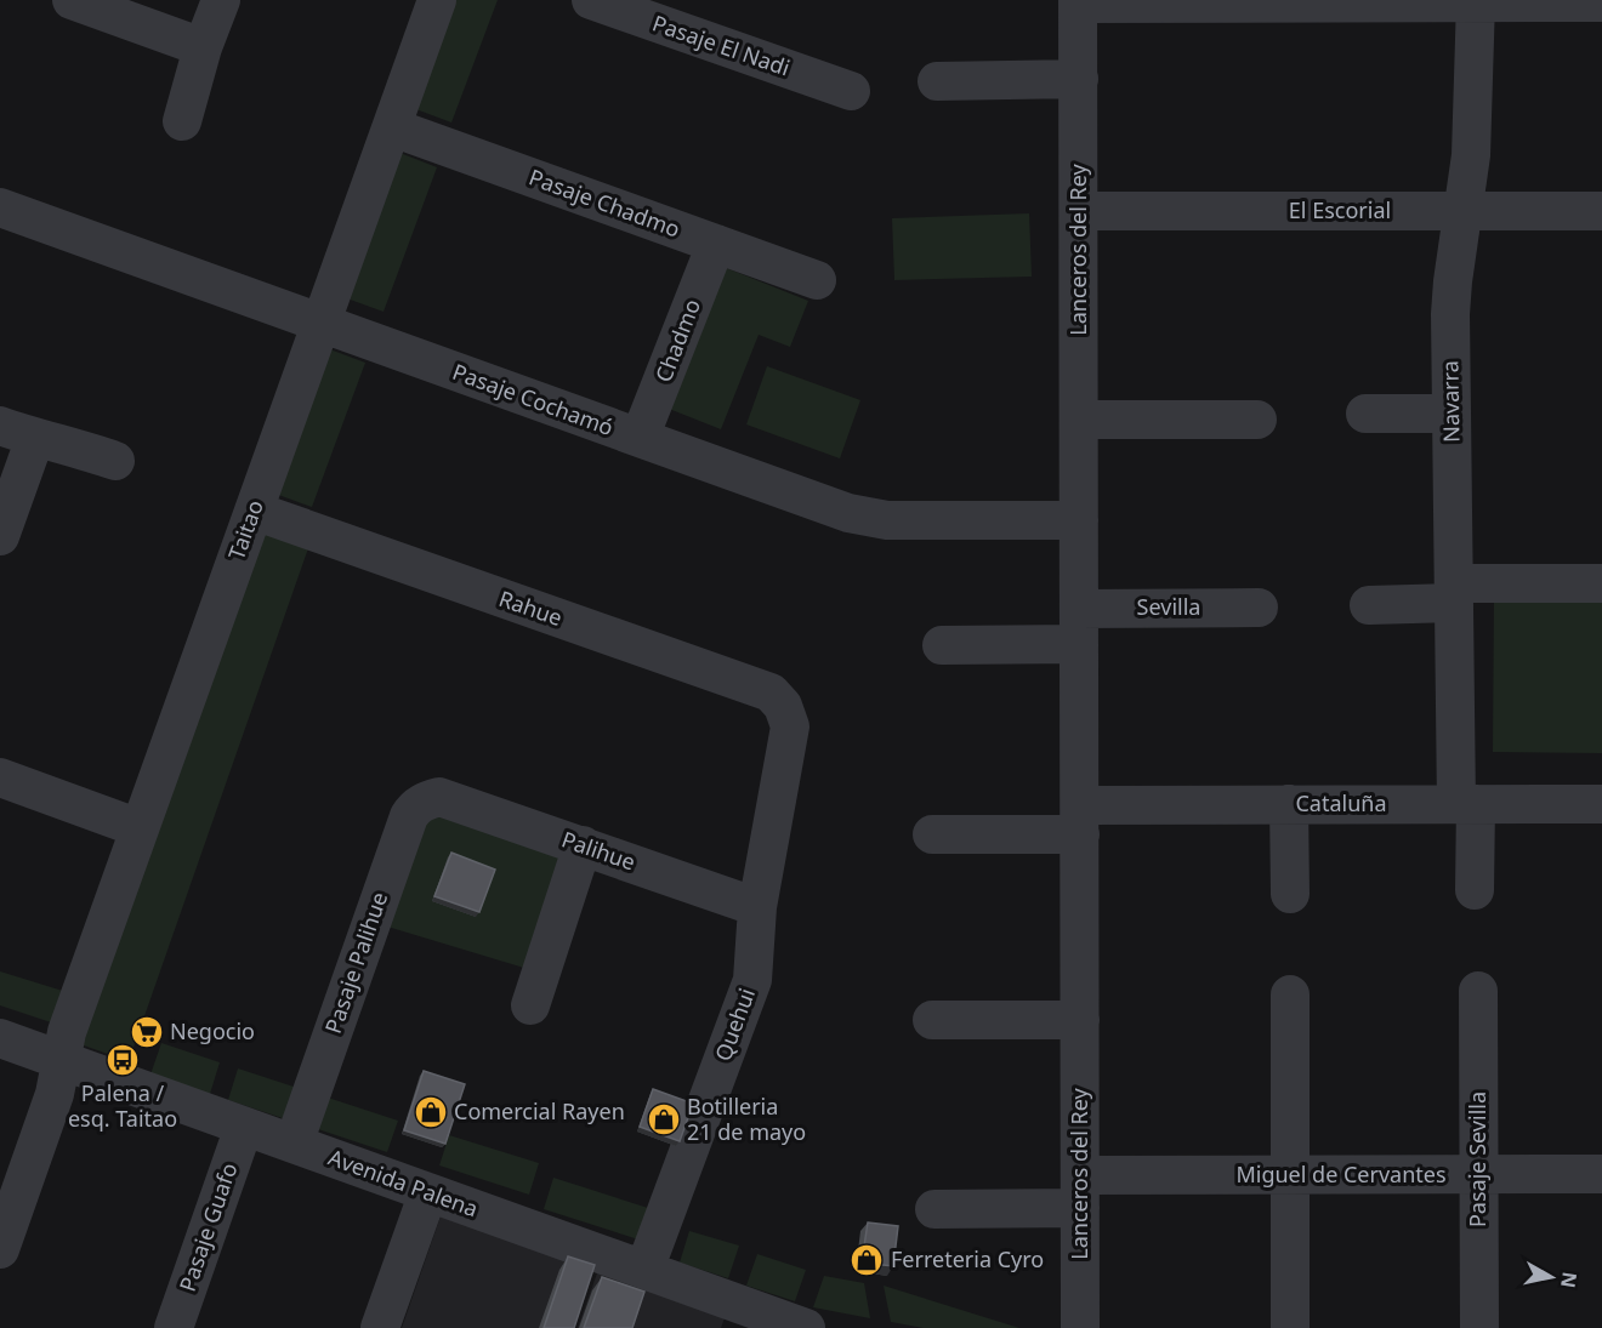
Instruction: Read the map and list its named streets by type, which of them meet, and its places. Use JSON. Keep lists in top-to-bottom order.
{
  "streets": {
    "street": [
      "Pasaje El Nadi",
      "Pasaje Chadmo",
      "El Escorial",
      "Lanceros del Rey",
      "Chadmo",
      "Pasaje Cochamó",
      "Navarra",
      "Taitao",
      "Sevilla",
      "Rahue",
      "Cataluña",
      "Palihue",
      "Pasaje Palihue",
      "Quehui",
      "Pasaje Sevilla",
      "Miguel de Cervantes",
      "Avenida Palena",
      "Pasaje Guafo"
    ]
  },
  "crossings": [
    ["Pasaje Chadmo", "Chadmo"],
    ["Pasaje Chadmo", "Taitao"],
    ["El Escorial", "Lanceros del Rey"],
    ["El Escorial", "Navarra"],
    ["Lanceros del Rey", "Pasaje Cochamó"],
    ["Lanceros del Rey", "Sevilla"],
    ["Lanceros del Rey", "Cataluña"],
    ["Lanceros del Rey", "Miguel de Cervantes"],
    ["Chadmo", "Pasaje Cochamó"],
    ["Pasaje Cochamó", "Taitao"],
    ["Navarra", "Cataluña"],
    ["Taitao", "Rahue"],
    ["Taitao", "Avenida Palena"],
    ["Rahue", "Quehui"],
    ["Palihue", "Pasaje Palihue"],
    ["Palihue", "Quehui"],
    ["Pasaje Palihue", "Avenida Palena"],
    ["Quehui", "Avenida Palena"],
    ["Pasaje Sevilla", "Miguel de Cervantes"],
    ["Avenida Palena", "Pasaje Guafo"]
  ],
  "places": {
    "supermarket": ["Negocio"],
    "bus stop": ["Palena / esq. Taitao"],
    "shop": ["Comercial Rayen", "Botilleria 21 de mayo", "Ferreteria Cyro"]
  },
  "north": "right"
}
